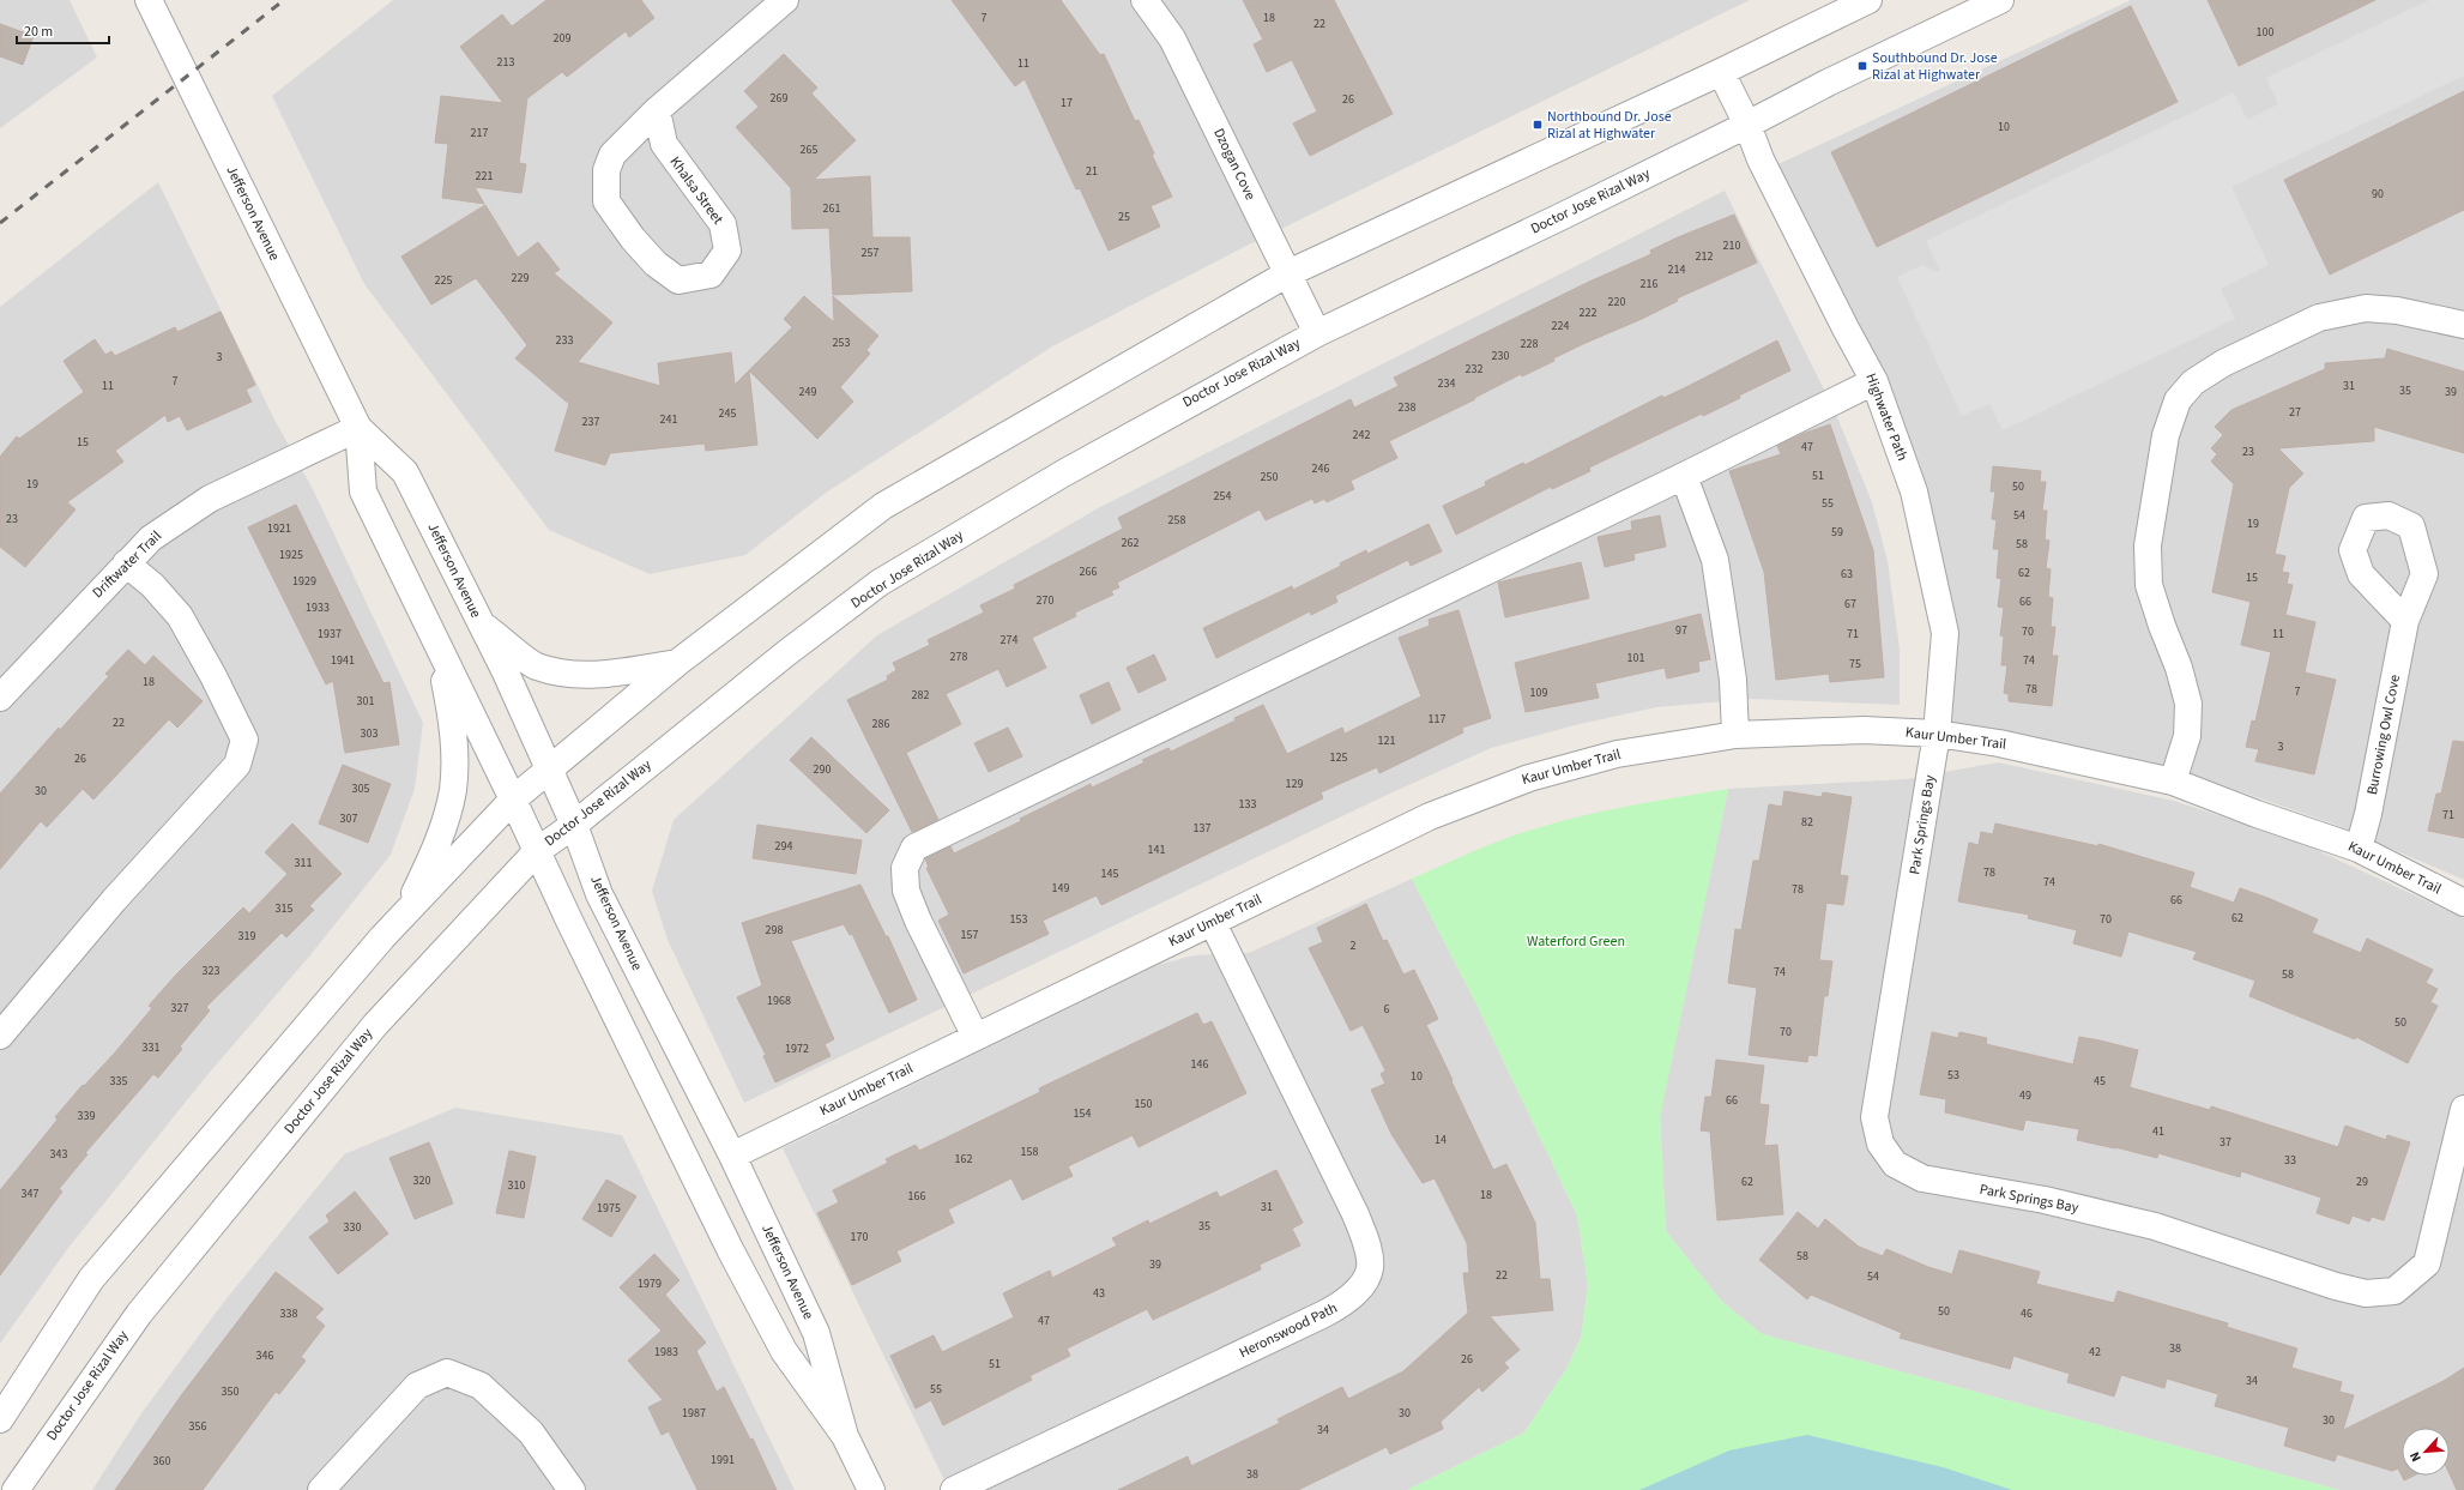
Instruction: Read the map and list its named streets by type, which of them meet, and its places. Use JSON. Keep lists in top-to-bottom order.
{
  "streets": {
    "street": [
      "Dzogan Cove",
      "Khalsa Street",
      "Doctor Jose Rizal Way",
      "Jefferson Avenue",
      "Highwater Path",
      "Driftwater Trail",
      "Burrowing Owl Cove",
      "Kaur Umber Trail",
      "Park Springs Bay",
      "Heronswood Path"
    ]
  },
  "crossings": [
    ["Dzogan Cove", "Doctor Jose Rizal Way"],
    ["Doctor Jose Rizal Way", "Jefferson Avenue"],
    ["Doctor Jose Rizal Way", "Highwater Path"],
    ["Jefferson Avenue", "Driftwater Trail"],
    ["Jefferson Avenue", "Kaur Umber Trail"],
    ["Highwater Path", "Kaur Umber Trail"],
    ["Highwater Path", "Park Springs Bay"],
    ["Burrowing Owl Cove", "Kaur Umber Trail"],
    ["Kaur Umber Trail", "Park Springs Bay"],
    ["Kaur Umber Trail", "Heronswood Path"]
  ],
  "parks": ["Waterford Green"],
  "places": {
    "transit": ["Southbound Dr. Jose Rizal at Highwater", "Northbound Dr. Jose Rizal at Highwater"]
  },
  "house_numbers": [
    "7",
    "18",
    "22",
    "100",
    "209",
    "213",
    "11",
    "269",
    "26",
    "17",
    "10",
    "217",
    "265",
    "21",
    "221",
    "90",
    "261",
    "25",
    "210",
    "257",
    "212",
    "214",
    "229",
    "225",
    "216",
    "220",
    "222",
    "224",
    "233",
    "253",
    "228",
    "230",
    "3",
    "232",
    "7",
    "234",
    "11",
    "31",
    "35",
    "249",
    "39",
    "238",
    "27",
    "245",
    "241",
    "237",
    "242",
    "15",
    "47",
    "23",
    "246",
    "51",
    "250",
    "19",
    "50",
    "254",
    "55",
    "54",
    "23",
    "258",
    "19",
    "1921",
    "59",
    "262",
    "58",
    "1925",
    "266",
    "62",
    "63",
    "15",
    "1929",
    "270",
    "66",
    "67",
    "1933",
    "97",
    "70",
    "1937",
    "71",
    "11",
    "274",
    "278",
    "101",
    "1941",
    "74",
    "75",
    "18",
    "78",
    "7",
    "109",
    "282",
    "301",
    "117",
    "22",
    "286",
    "303",
    "121",
    "3",
    "125",
    "26",
    "290",
    "129",
    "305",
    "30",
    "133",
    "71",
    "307",
    "82",
    "137",
    "294",
    "141",
    "311",
    "78",
    "145",
    "74",
    "149",
    "78",
    "66",
    "315",
    "62",
    "153",
    "70",
    "298",
    "157",
    "319",
    "2",
    "323",
    "74",
    "58",
    "1968",
    "327",
    "6",
    "50",
    "70",
    "331",
    "1972",
    "146",
    "53",
    "10",
    "335",
    "45",
    "49",
    "66",
    "150",
    "154",
    "339",
    "41",
    "14",
    "37",
    "158",
    "343",
    "162",
    "33",
    "320",
    "62",
    "29",
    "310",
    "347",
    "18",
    "166",
    "31",
    "1975",
    "35",
    "330",
    "170",
    "58",
    "39",
    "22",
    "54",
    "1979",
    "43",
    "50",
    "338",
    "46",
    "47",
    "38",
    "1983",
    "42",
    "346",
    "26",
    "51",
    "34",
    "55",
    "350",
    "1987",
    "30",
    "30",
    "356",
    "34",
    "1991",
    "360",
    "38"
  ],
  "scale_bar": "20 m",
  "north": "bottom left"
}
